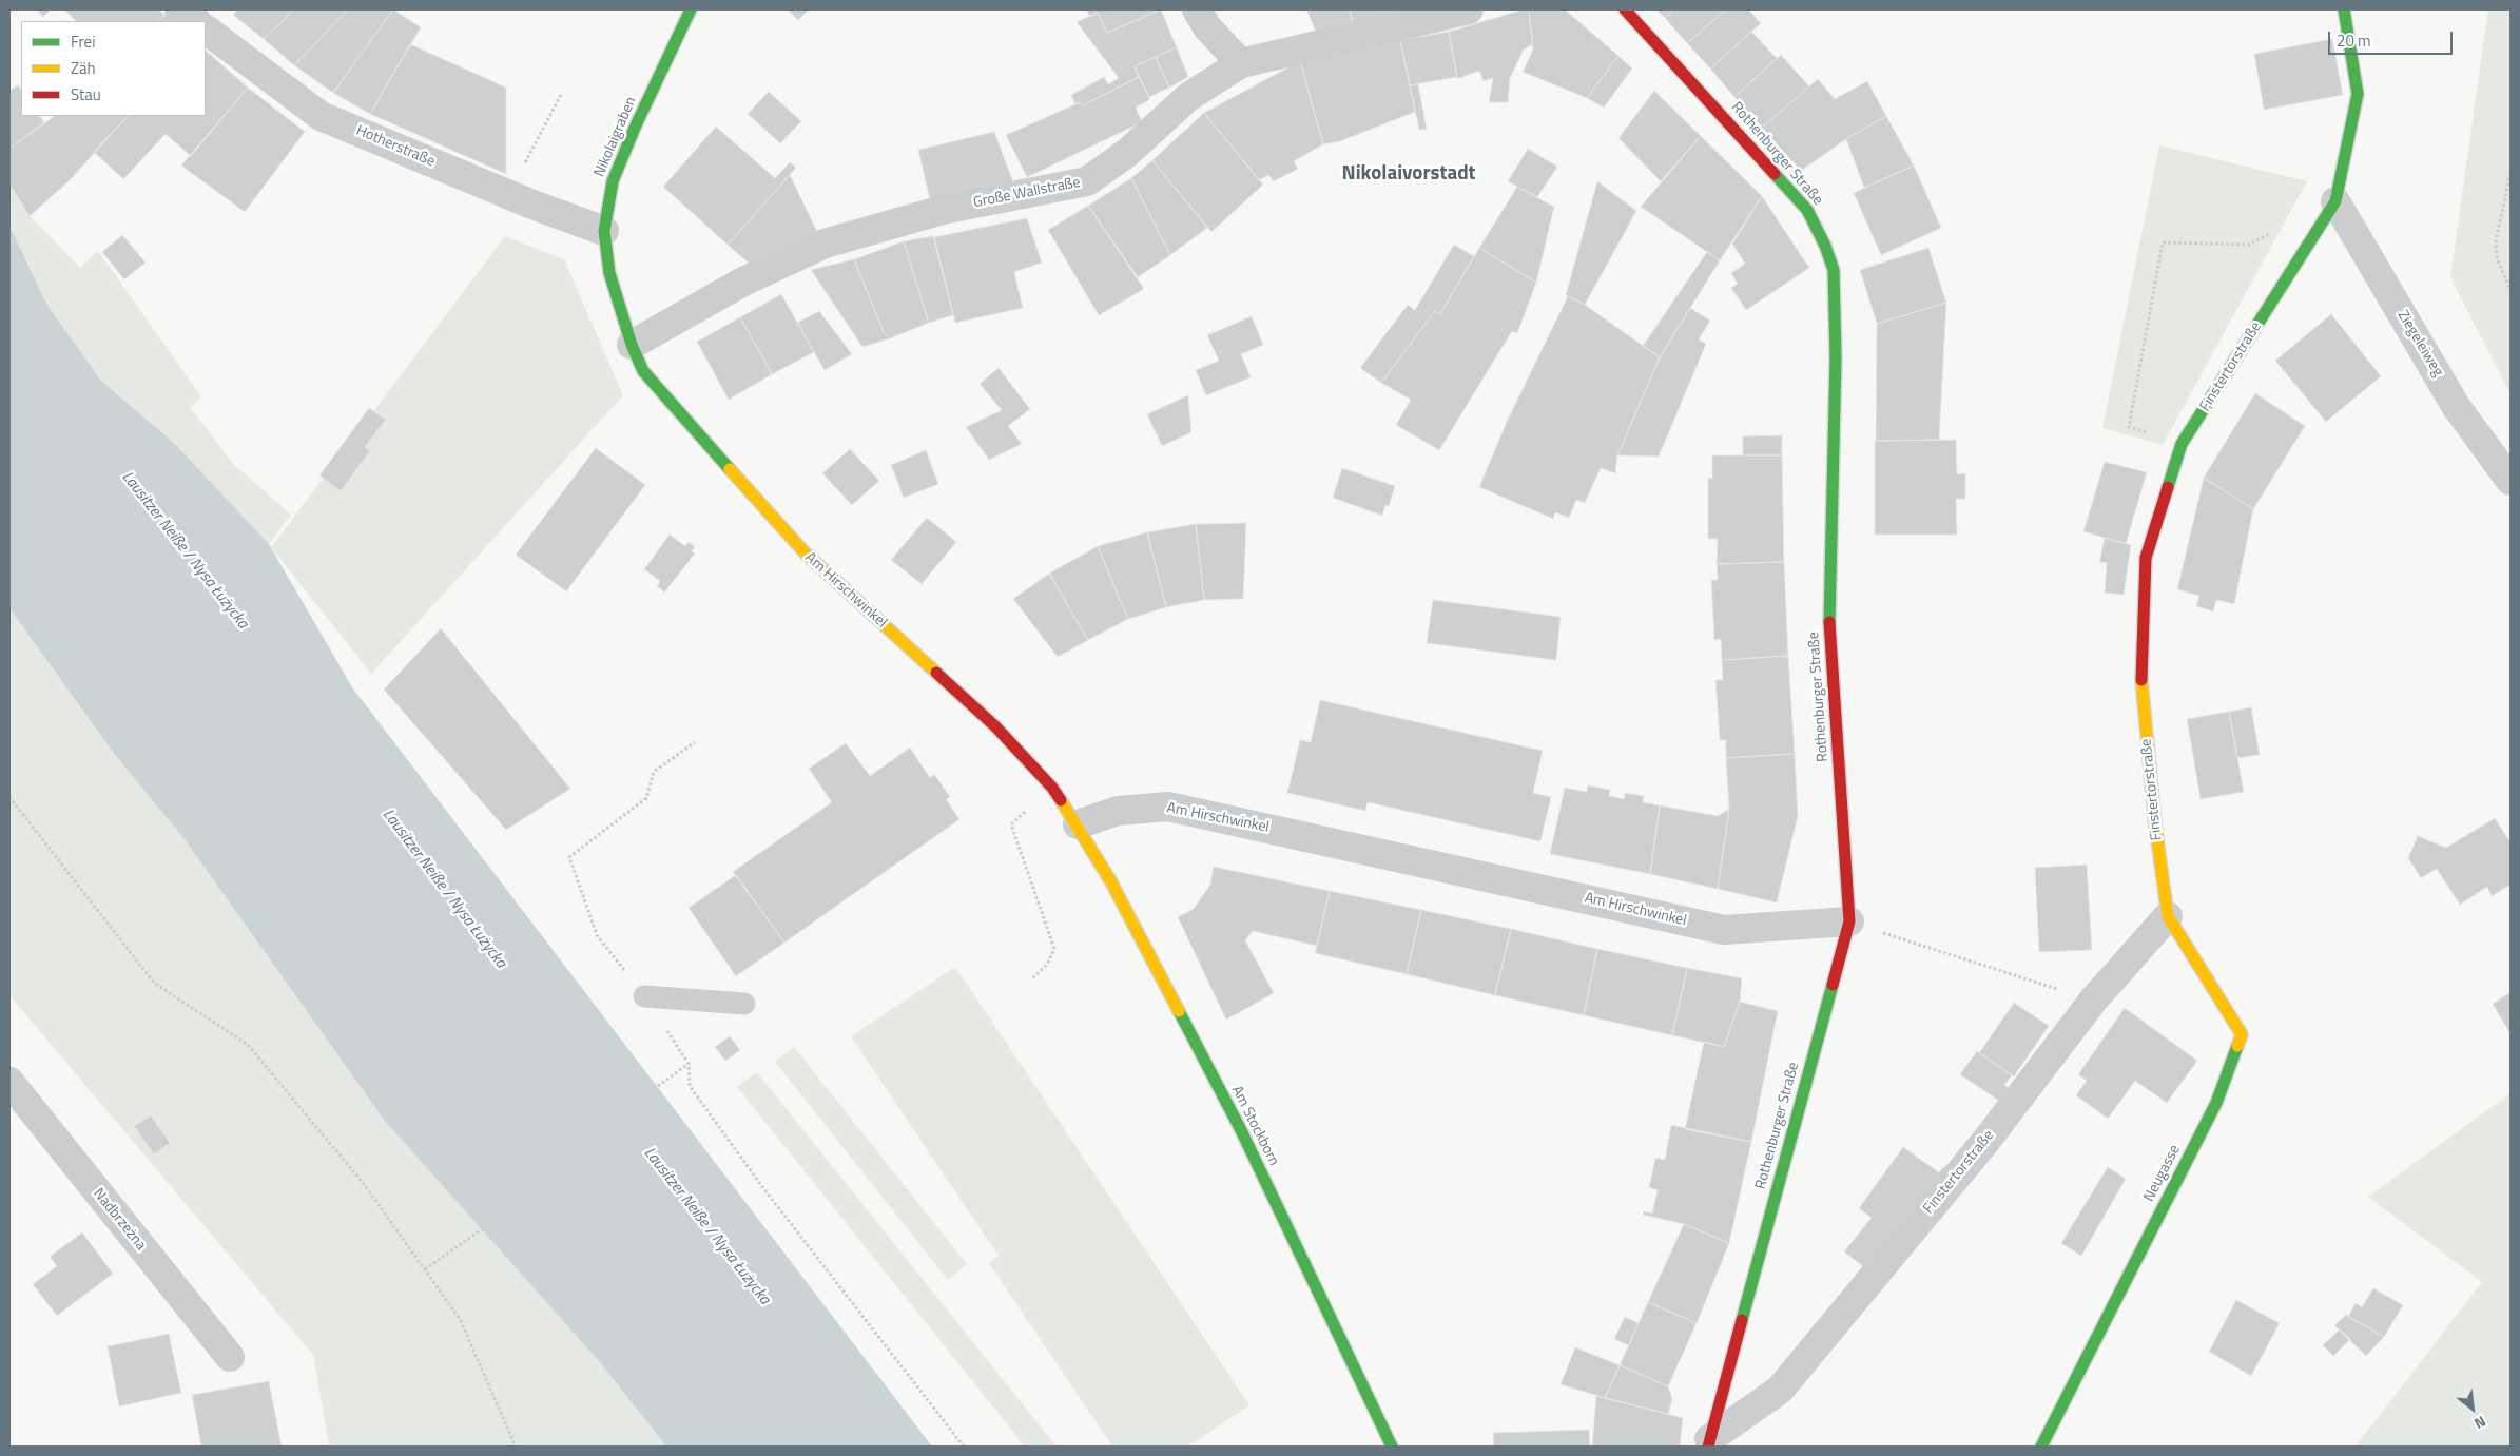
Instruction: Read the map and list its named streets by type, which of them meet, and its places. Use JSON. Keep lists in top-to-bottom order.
{
  "streets": {
    "street": [
      "Nikolaigraben",
      "Hotherstraße",
      "Rothenburger Straße",
      "Große Wallstraße",
      "Ziegeleiweg",
      "Finstertorstraße",
      "Am Hirschwinkel",
      "Am Stockborn",
      "Neugasse",
      "Nadbrzeżna"
    ]
  },
  "crossings": [
    ["Nikolaigraben", "Hotherstraße"],
    ["Nikolaigraben", "Große Wallstraße"],
    ["Nikolaigraben", "Am Hirschwinkel"],
    ["Rothenburger Straße", "Finstertorstraße"],
    ["Rothenburger Straße", "Am Hirschwinkel"],
    ["Große Wallstraße", "Am Hirschwinkel"],
    ["Ziegeleiweg", "Finstertorstraße"],
    ["Finstertorstraße", "Neugasse"],
    ["Am Hirschwinkel", "Am Stockborn"]
  ],
  "districts": ["Nikolaivorstadt"],
  "water": ["Lausitzer Neiße / Nysa Łużycka"],
  "legend": ["Frei", "Zäh", "Stau"],
  "scale_bar": "20 m",
  "north": "bottom right"
}
